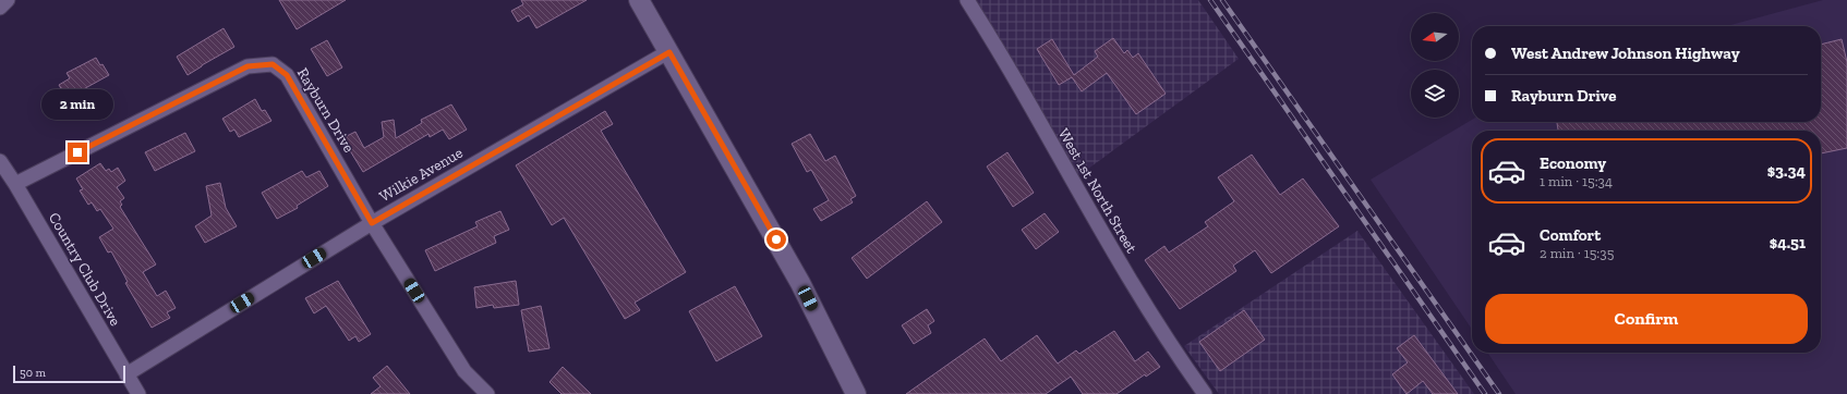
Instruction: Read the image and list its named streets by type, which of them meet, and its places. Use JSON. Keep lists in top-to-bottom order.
{
  "streets": {
    "street": [
      "Rayburn Drive",
      "Wilkie Avenue",
      "West 1st North Street",
      "Country Club Drive"
    ]
  },
  "crossings": [
    ["Rayburn Drive", "Wilkie Avenue"],
    ["Rayburn Drive", "Country Club Drive"],
    ["Wilkie Avenue", "Country Club Drive"]
  ],
  "scale_bar": "50 m",
  "north": "left",
  "page": {
    "banner": ["West Andrew Johnson Highway", "Rayburn Drive"],
    "bubble": "2 min",
    "list": [
      {
        "name": "Economy",
        "note": "1 min · 15:34",
        "value": "$3.34"
      },
      {
        "name": "Comfort",
        "note": "2 min · 15:35",
        "value": "$4.51"
      }
    ],
    "buttons": "Confirm",
    "scale": "50 m"
  }
}
